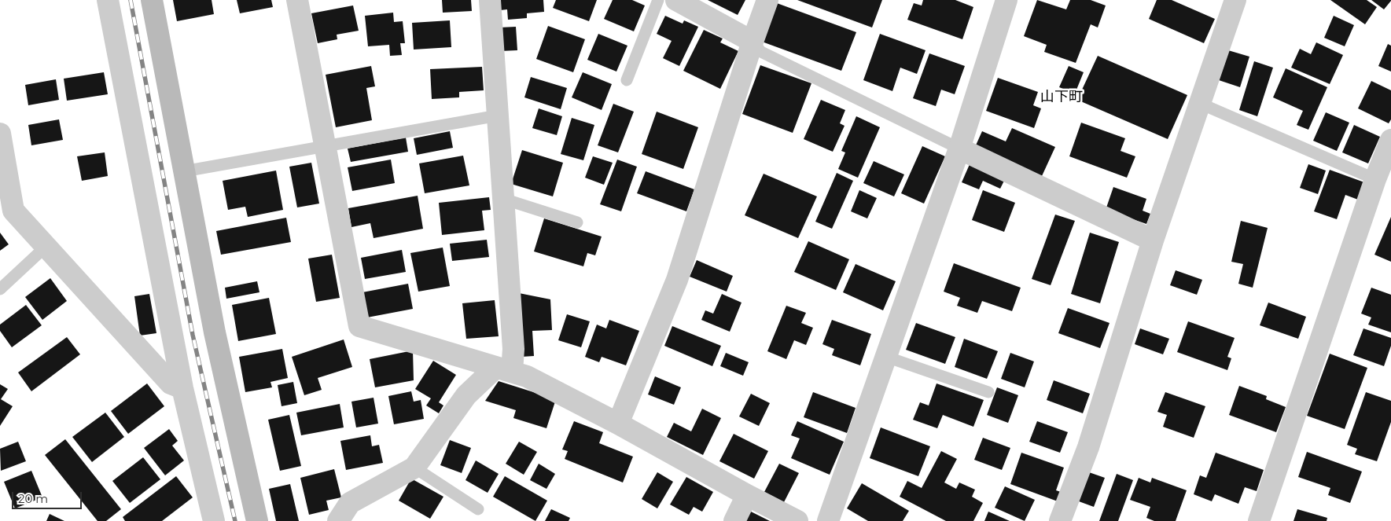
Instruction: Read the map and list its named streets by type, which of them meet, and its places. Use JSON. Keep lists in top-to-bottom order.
{
  "districts": ["山下町"],
  "scale_bar": "20 m"
}
